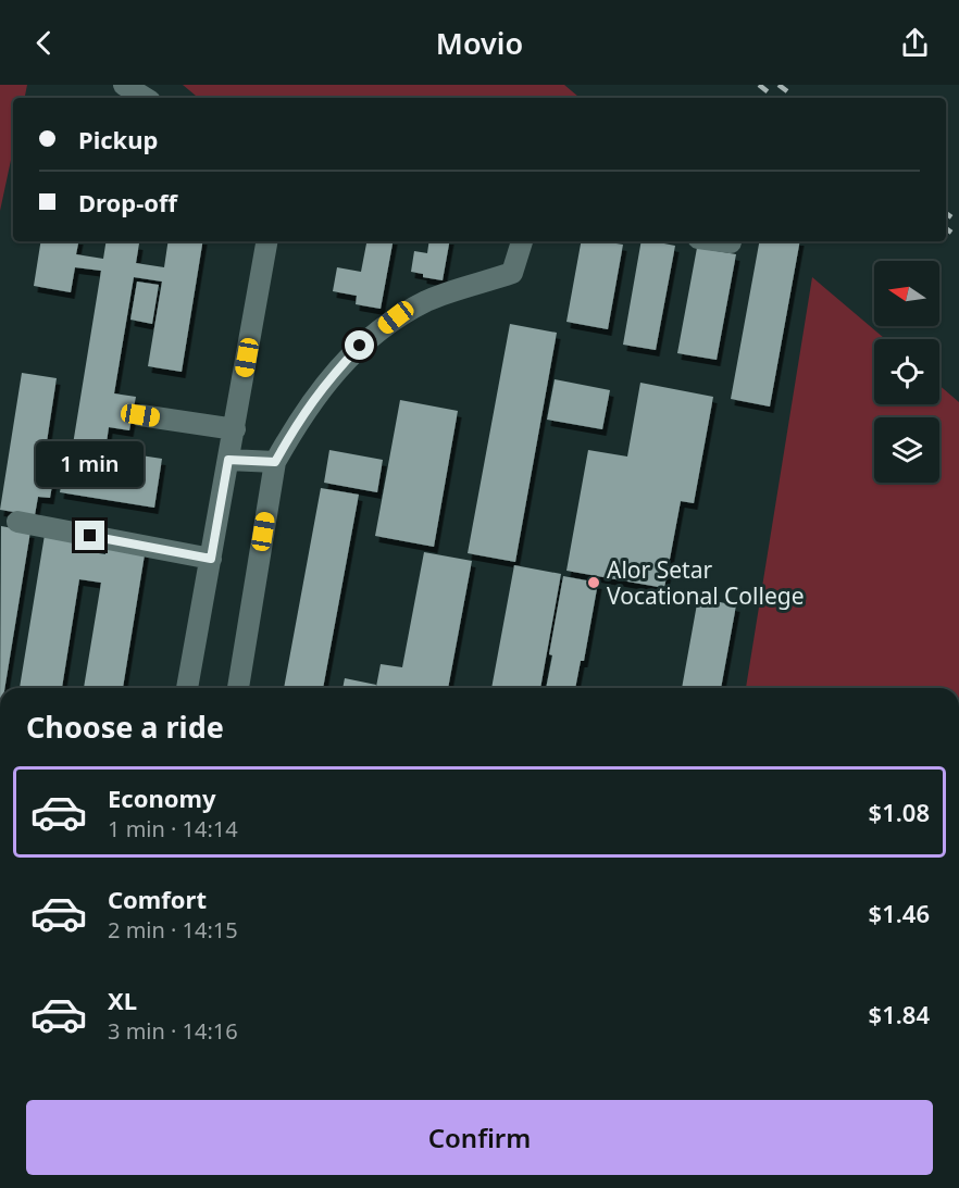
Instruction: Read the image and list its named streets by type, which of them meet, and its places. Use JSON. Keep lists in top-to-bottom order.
{
  "places": ["Alor Setar Vocational College"],
  "north": "left",
  "page": {
    "header": "Movio",
    "banner": ["Pickup", "Drop-off"],
    "bubble": "1 min",
    "heading": "Choose a ride",
    "list": [
      {
        "name": "Economy",
        "note": "1 min · 14:14",
        "value": "$1.08"
      },
      {
        "name": "Comfort",
        "note": "2 min · 14:15",
        "value": "$1.46"
      },
      {
        "name": "XL",
        "note": "3 min · 14:16",
        "value": "$1.84"
      }
    ],
    "buttons": "Confirm"
  }
}
